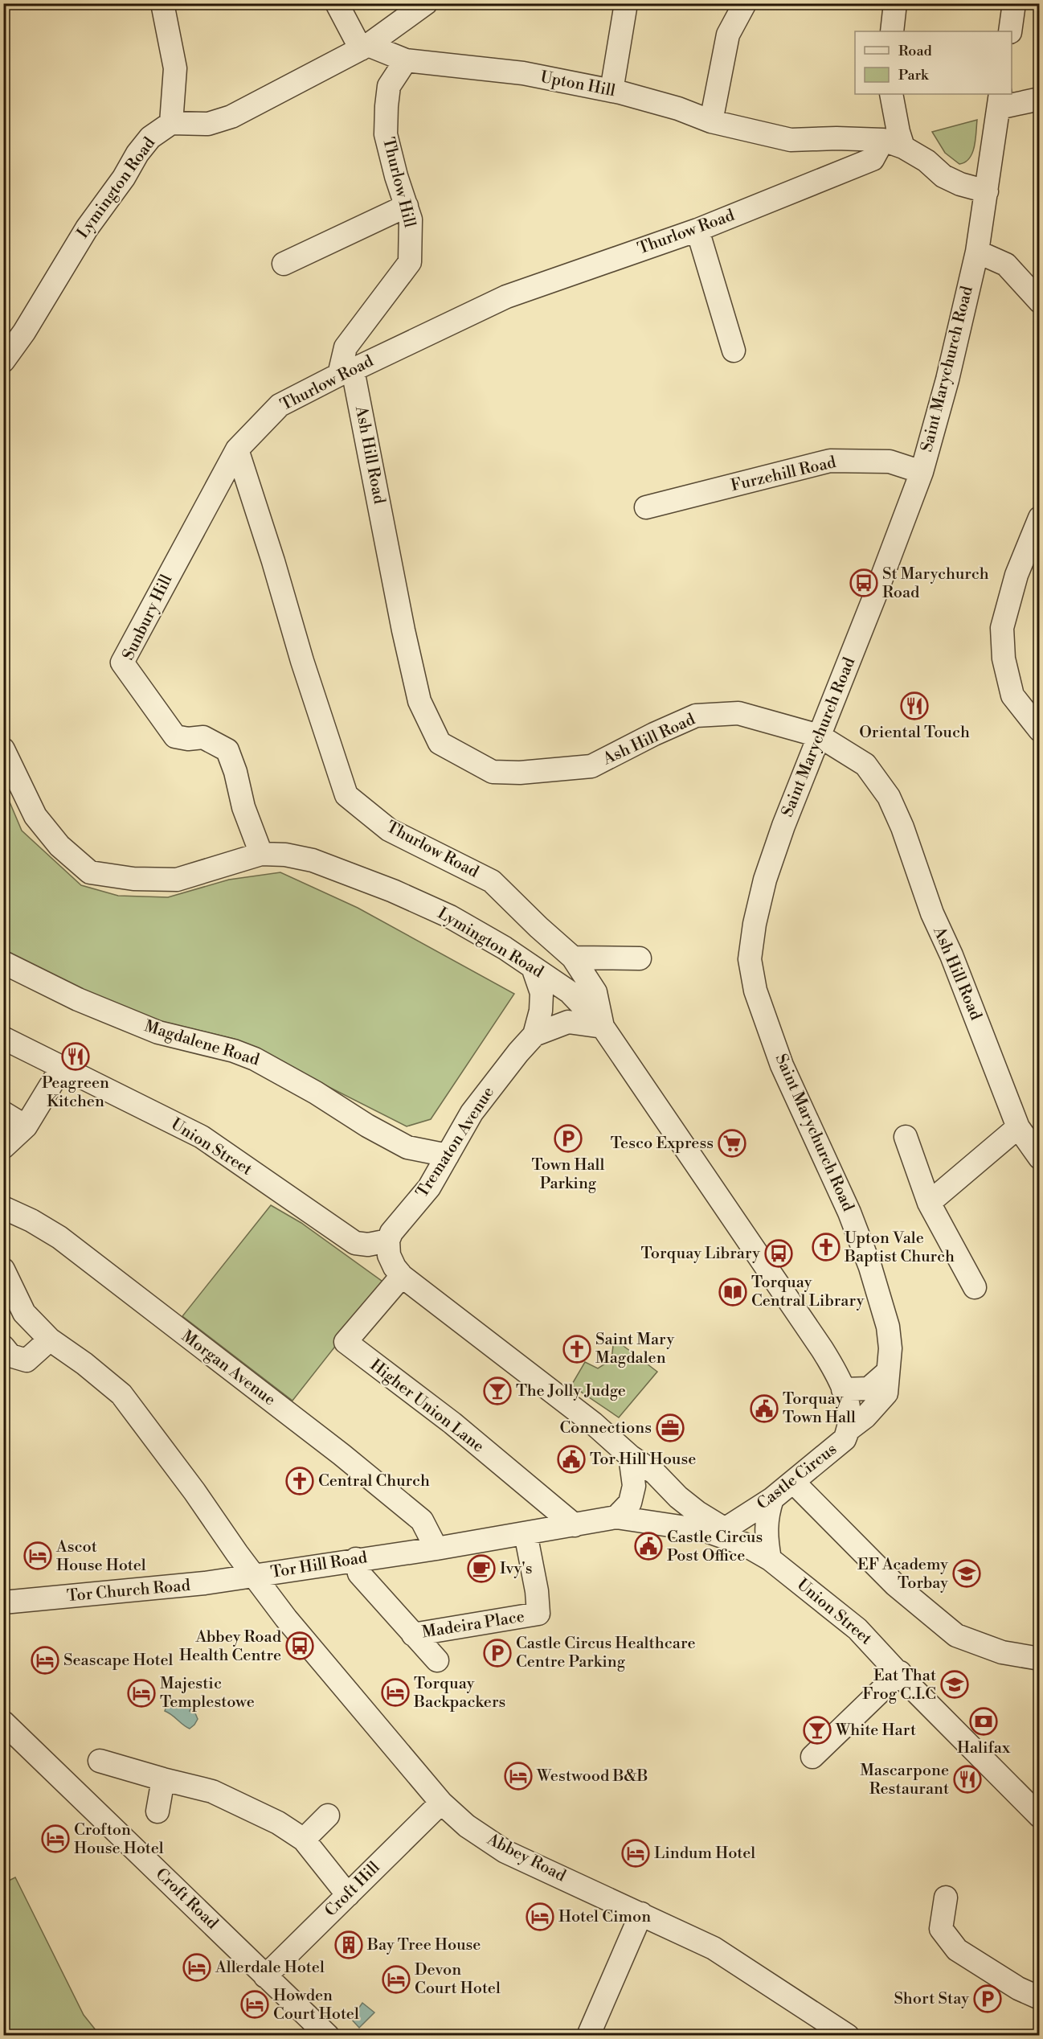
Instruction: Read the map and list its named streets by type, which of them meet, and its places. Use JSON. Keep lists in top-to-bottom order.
{
  "streets": {
    "street": [
      "Upton Hill",
      "Thurlow Hill",
      "Lymington Road",
      "Thurlow Road",
      "Saint Marychurch Road",
      "Ash Hill Road",
      "Furzehill Road",
      "Sunbury Hill",
      "Magdalene Road",
      "Trematon Avenue",
      "Union Street",
      "Morgan Avenue",
      "Higher Union Lane",
      "Castle Circus",
      "Tor Hill Road",
      "Tor Church Road",
      "Madeira Place",
      "Abbey Road",
      "Croft Hill",
      "Croft Road"
    ]
  },
  "crossings": [
    ["Upton Hill", "Thurlow Hill"],
    ["Upton Hill", "Thurlow Road"],
    ["Upton Hill", "Saint Marychurch Road"],
    ["Thurlow Hill", "Thurlow Road"],
    ["Thurlow Hill", "Ash Hill Road"],
    ["Lymington Road", "Thurlow Road"],
    ["Lymington Road", "Sunbury Hill"],
    ["Lymington Road", "Trematon Avenue"],
    ["Lymington Road", "Castle Circus"],
    ["Thurlow Road", "Ash Hill Road"],
    ["Thurlow Road", "Sunbury Hill"],
    ["Thurlow Road", "Trematon Avenue"],
    ["Saint Marychurch Road", "Ash Hill Road"],
    ["Saint Marychurch Road", "Furzehill Road"],
    ["Magdalene Road", "Trematon Avenue"],
    ["Trematon Avenue", "Union Street"],
    ["Union Street", "Castle Circus"],
    ["Union Street", "Tor Hill Road"],
    ["Morgan Avenue", "Tor Hill Road"],
    ["Higher Union Lane", "Tor Hill Road"],
    ["Castle Circus", "Tor Hill Road"],
    ["Tor Hill Road", "Tor Church Road"],
    ["Tor Hill Road", "Madeira Place"],
    ["Tor Hill Road", "Abbey Road"],
    ["Tor Church Road", "Abbey Road"],
    ["Abbey Road", "Croft Hill"],
    ["Croft Hill", "Croft Road"]
  ],
  "places": {
    "bus stop": ["St Marychurch Road", "Torquay Library", "Abbey Road Health Centre"],
    "restaurant": ["Oriental Touch", "Peagreen Kitchen", "Mascarpone Restaurant"],
    "parking": ["Town Hall Parking", "Castle Circus Healthcare Centre Parking", "Short Stay"],
    "supermarket": ["Tesco Express"],
    "church": ["Upton Vale Baptist Church", "Saint Mary Magdalen", "Central Church"],
    "library": ["Torquay Central Library"],
    "bar": ["The Jolly Judge", "White Hart"],
    "public building": ["Torquay Town Hall", "Tor Hill House", "Castle Circus Post Office"],
    "office": ["Connections"],
    "hotel": [
      "Ascot House Hotel",
      "Seascape Hotel",
      "Torquay Backpackers",
      "Majestic Templestowe",
      "Westwood B&B",
      "Crofton House Hotel",
      "Lindum Hotel",
      "Hotel Cimon",
      "Allerdale Hotel",
      "Devon Court Hotel",
      "Howden Court Hotel"
    ],
    "cafe": ["Ivy's"],
    "school or university": ["EF Academy Torbay", "Eat That Frog C.I.C"],
    "bank": ["Halifax"],
    "building": ["Bay Tree House"]
  },
  "legend": ["Road", "Park"]
}
